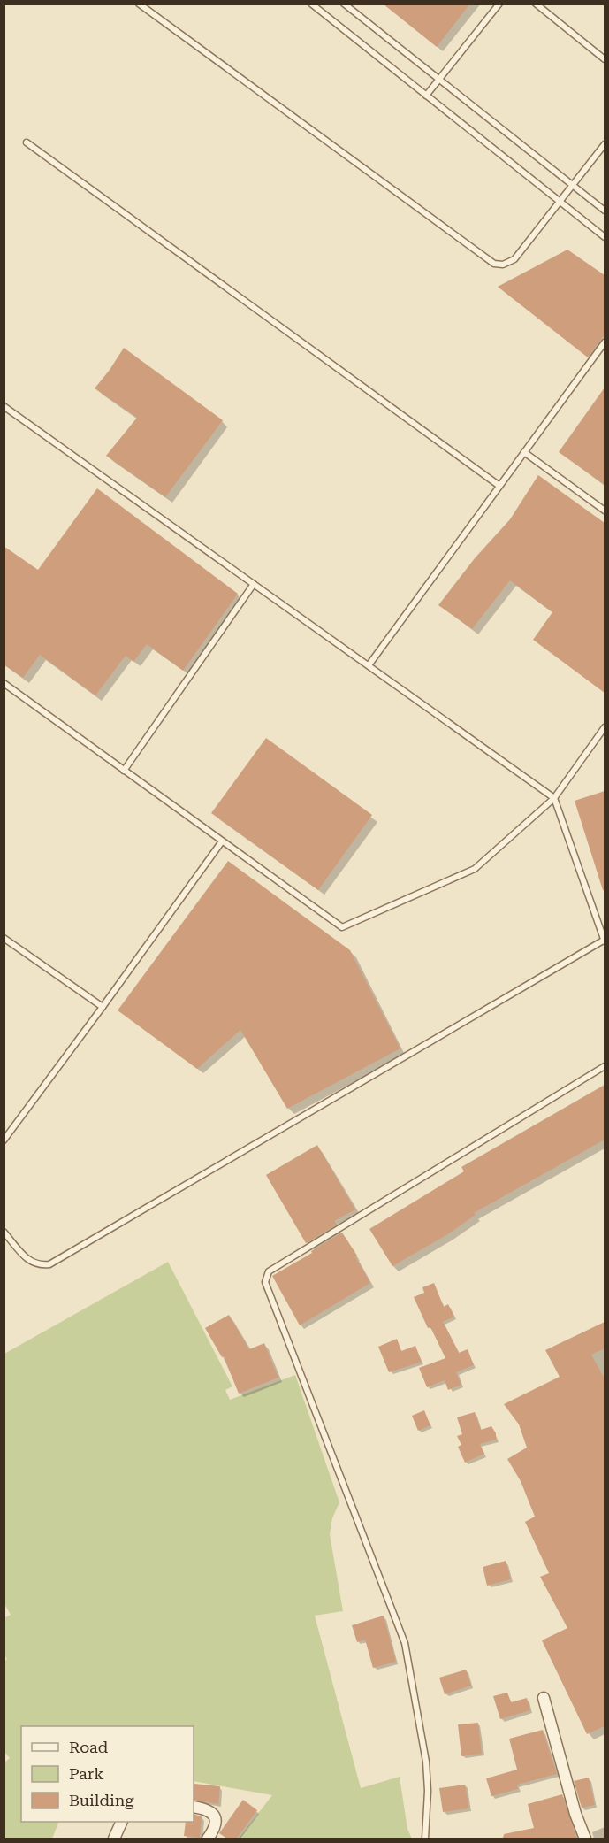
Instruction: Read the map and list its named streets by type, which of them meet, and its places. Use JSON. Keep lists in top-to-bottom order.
{
  "legend": ["Road", "Park", "Building"]
}
